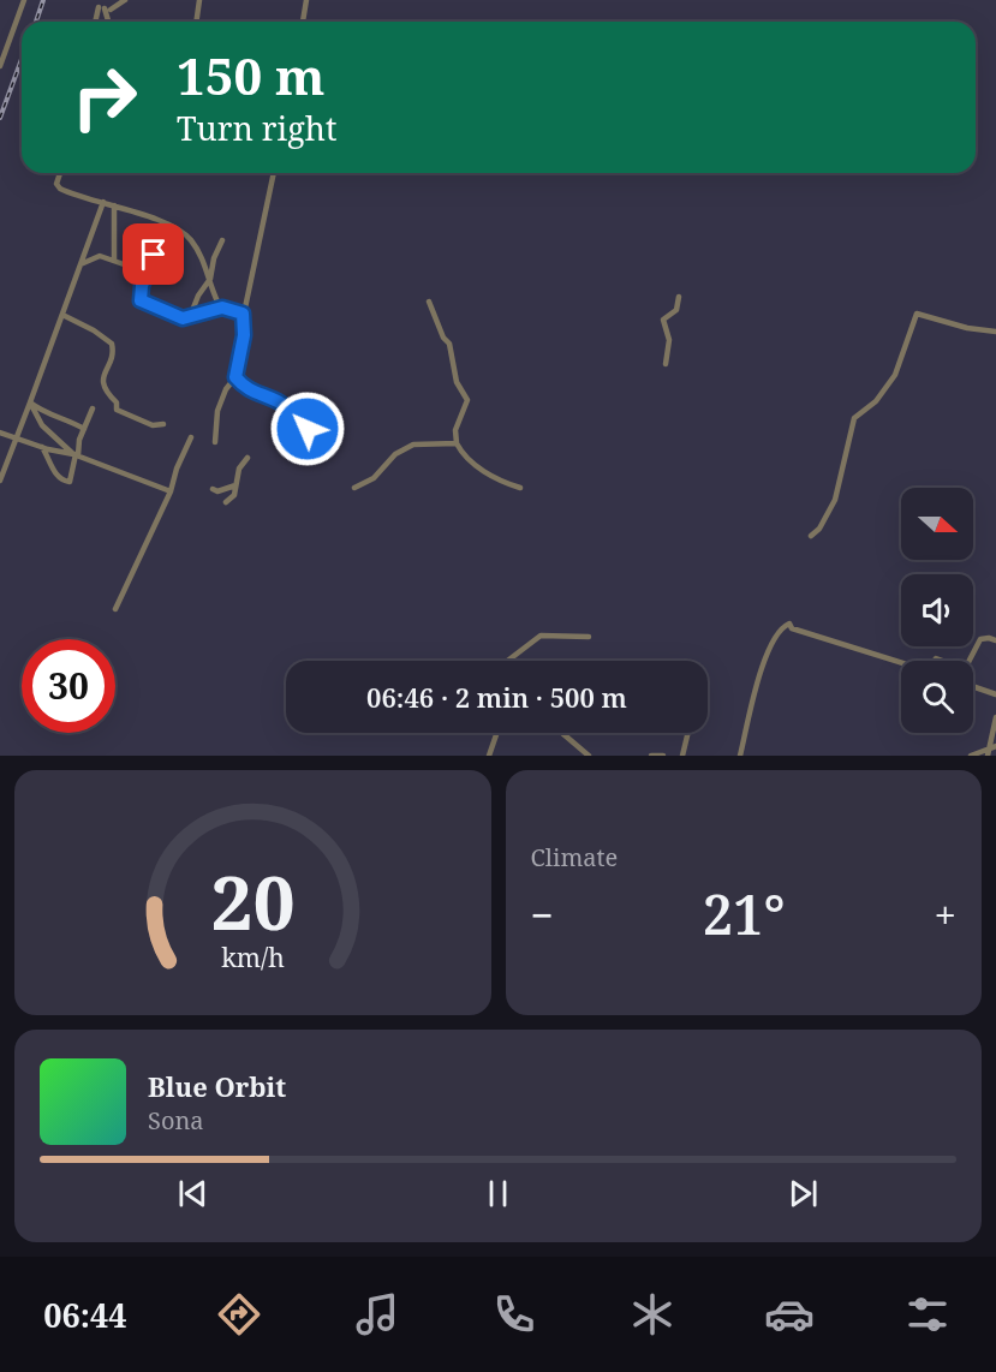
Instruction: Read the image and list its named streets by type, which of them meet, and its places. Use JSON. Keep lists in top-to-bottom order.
{
  "north": "right",
  "page": {
    "turn": ["150 m", "Turn right"],
    "limit": "30",
    "trip": "06:46 · 2 min · 500 m",
    "tile": "Climate",
    "heat": ["−", "21°", "+"],
    "song": ["Blue Orbit", "Sona"],
    "tabs": "06:44",
    "gauge": ["20", "km/h"]
  }
}
